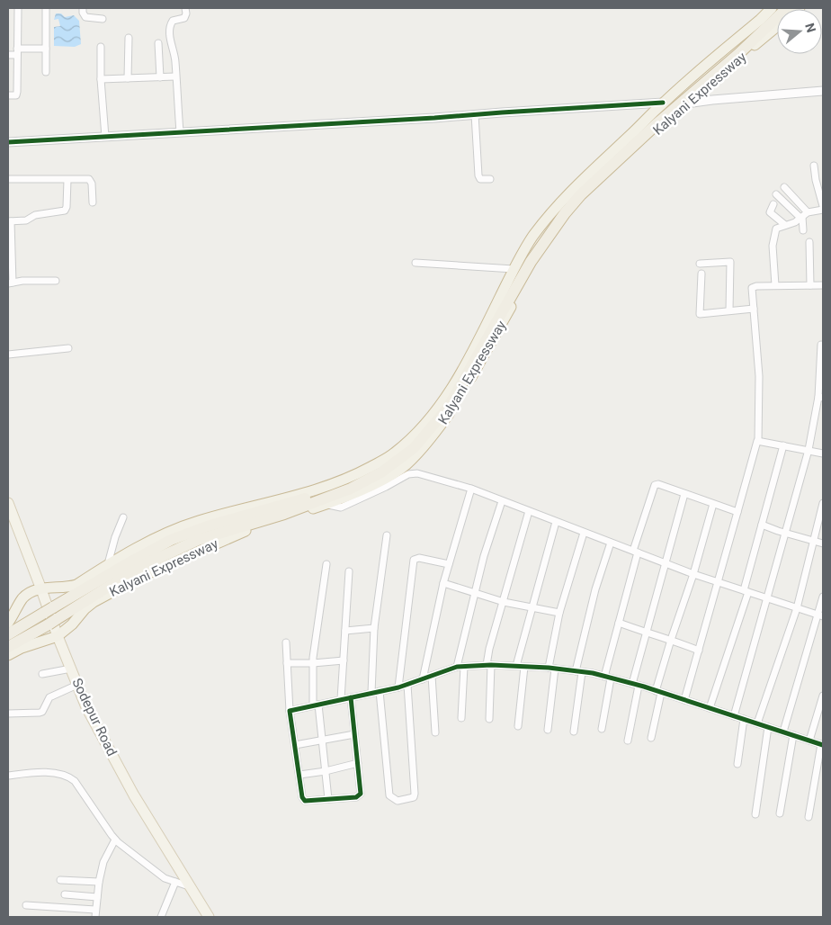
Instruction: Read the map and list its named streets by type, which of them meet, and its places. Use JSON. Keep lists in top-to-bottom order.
{
  "streets": {
    "highway": ["Kalyani Expressway"],
    "main road": ["Sodepur Road"]
  },
  "crossings": [
    ["Kalyani Expressway", "Sodepur Road"]
  ],
  "north": "right"
}
